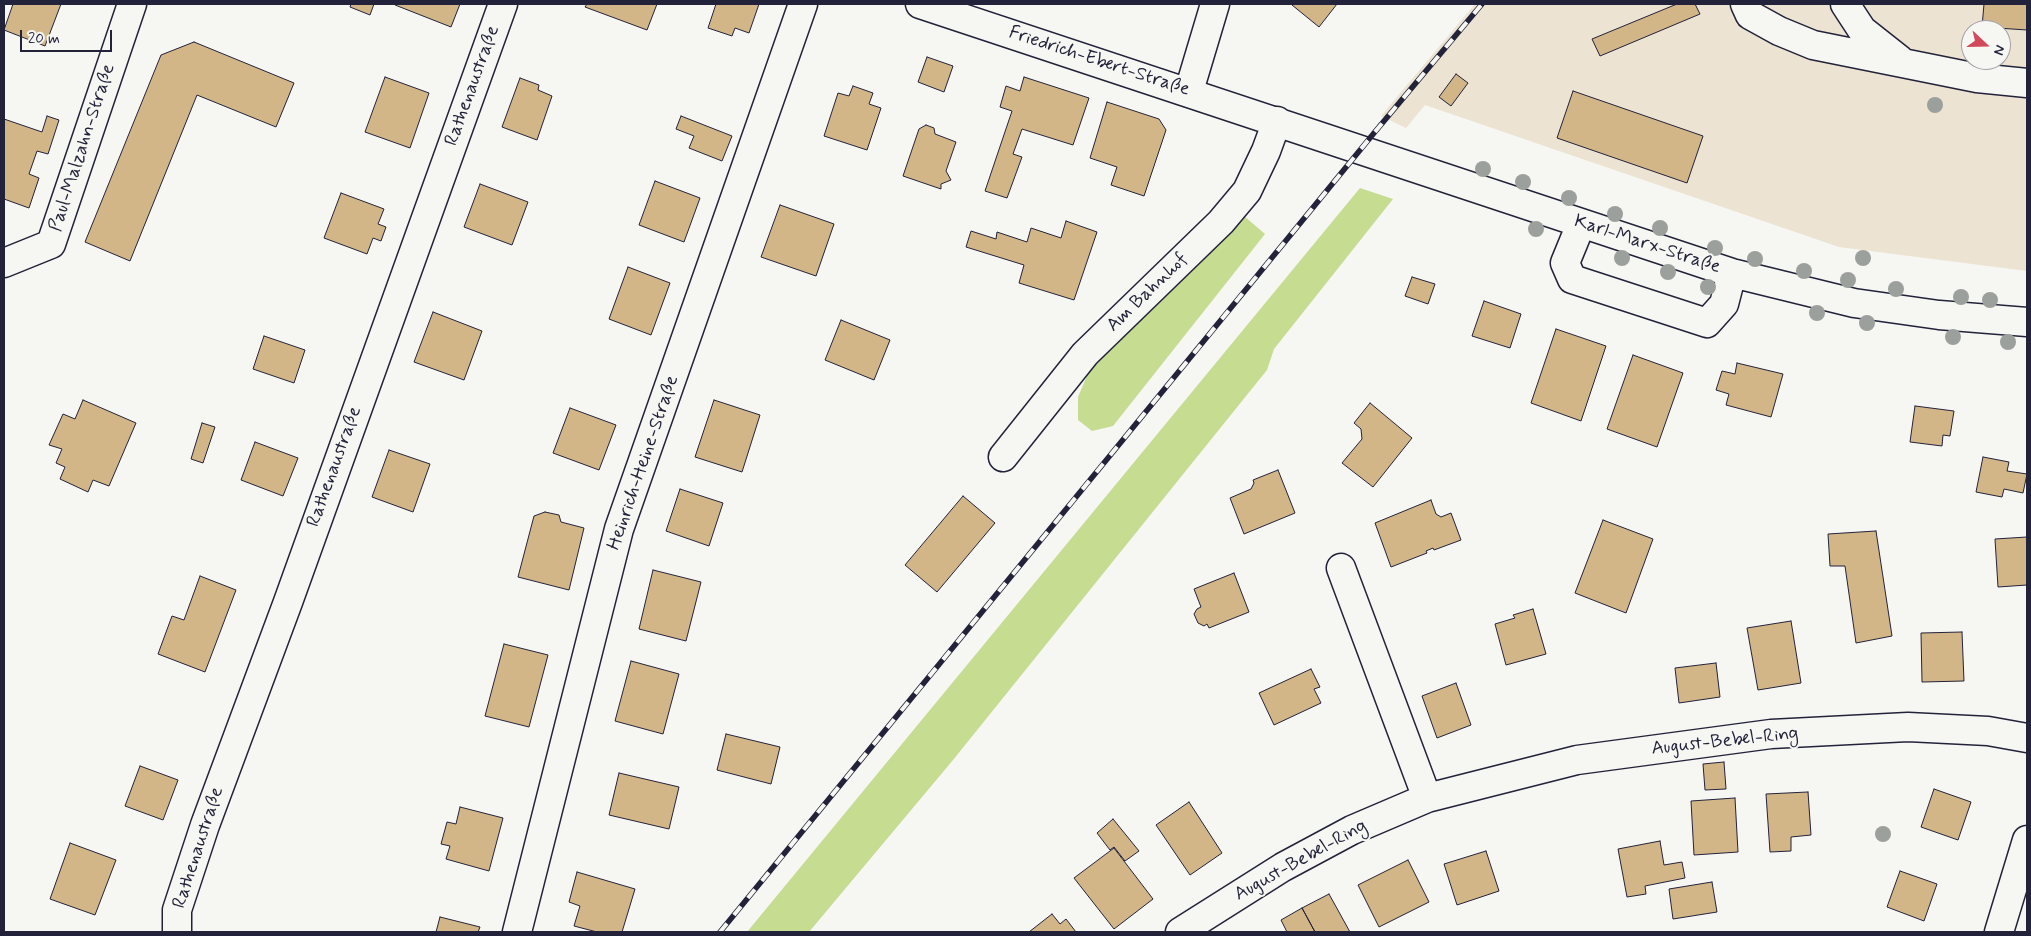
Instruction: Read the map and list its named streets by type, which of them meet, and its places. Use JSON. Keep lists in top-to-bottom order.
{
  "streets": {
    "street": [
      "Friedrich-Ebert-Straße",
      "Rathenaustraße",
      "Paul-Malzahn-Straße",
      "Karl-Marx-Straße",
      "Am Bahnhof",
      "Heinrich-Heine-Straße",
      "August-Bebel-Ring"
    ]
  },
  "crossings": [
    ["Friedrich-Ebert-Straße", "Karl-Marx-Straße"],
    ["Friedrich-Ebert-Straße", "Am Bahnhof"],
    ["Karl-Marx-Straße", "Am Bahnhof"]
  ],
  "scale_bar": "20 m",
  "north": "right"
}
